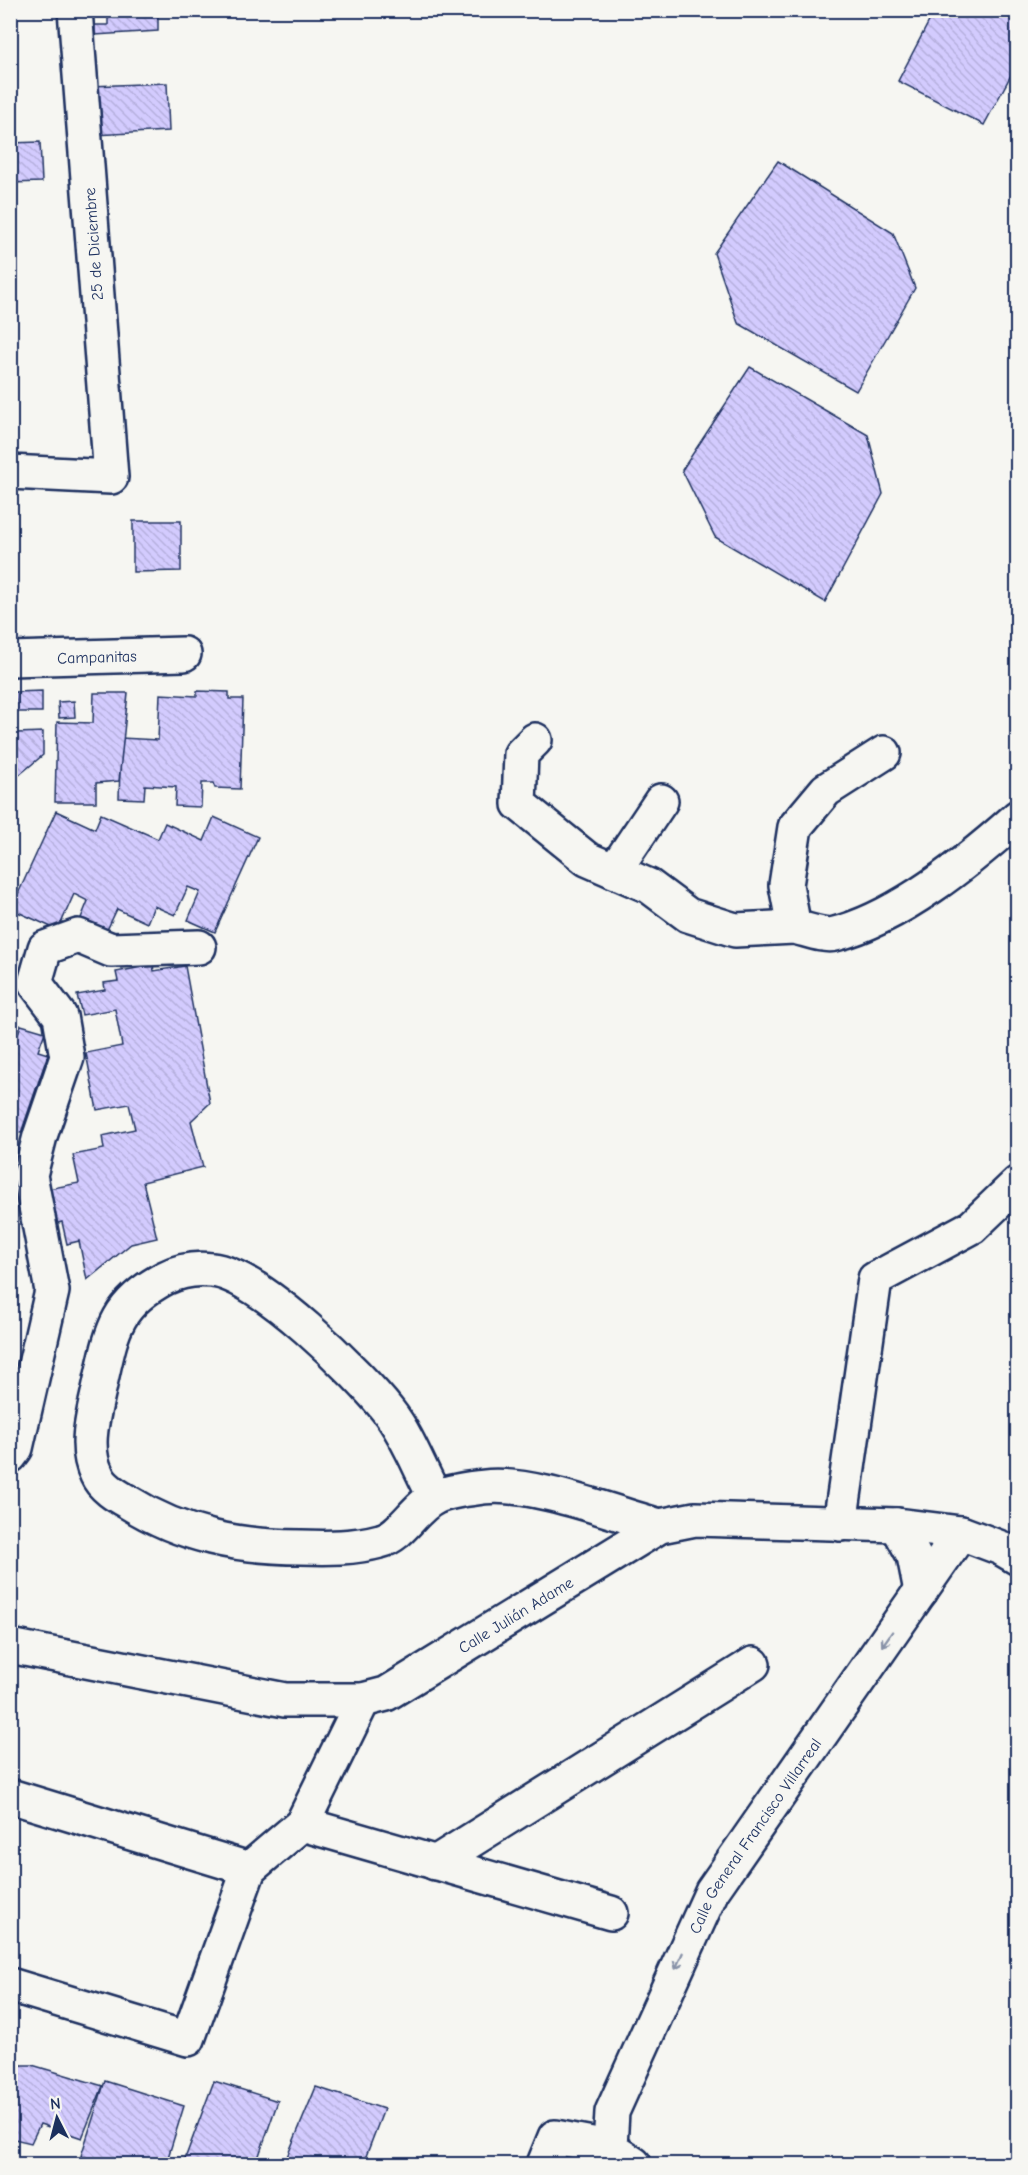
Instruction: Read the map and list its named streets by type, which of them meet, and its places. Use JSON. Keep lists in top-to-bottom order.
{
  "streets": {
    "street": [
      "25 de Diciembre",
      "Campanitas",
      "Calle Julián Adame",
      "Calle General Francisco Villarreal"
    ]
  },
  "crossings": [
    ["Calle Julián Adame", "Calle General Francisco Villarreal"]
  ],
  "one_way": ["Calle General Francisco Villarreal"],
  "north": "top"
}
